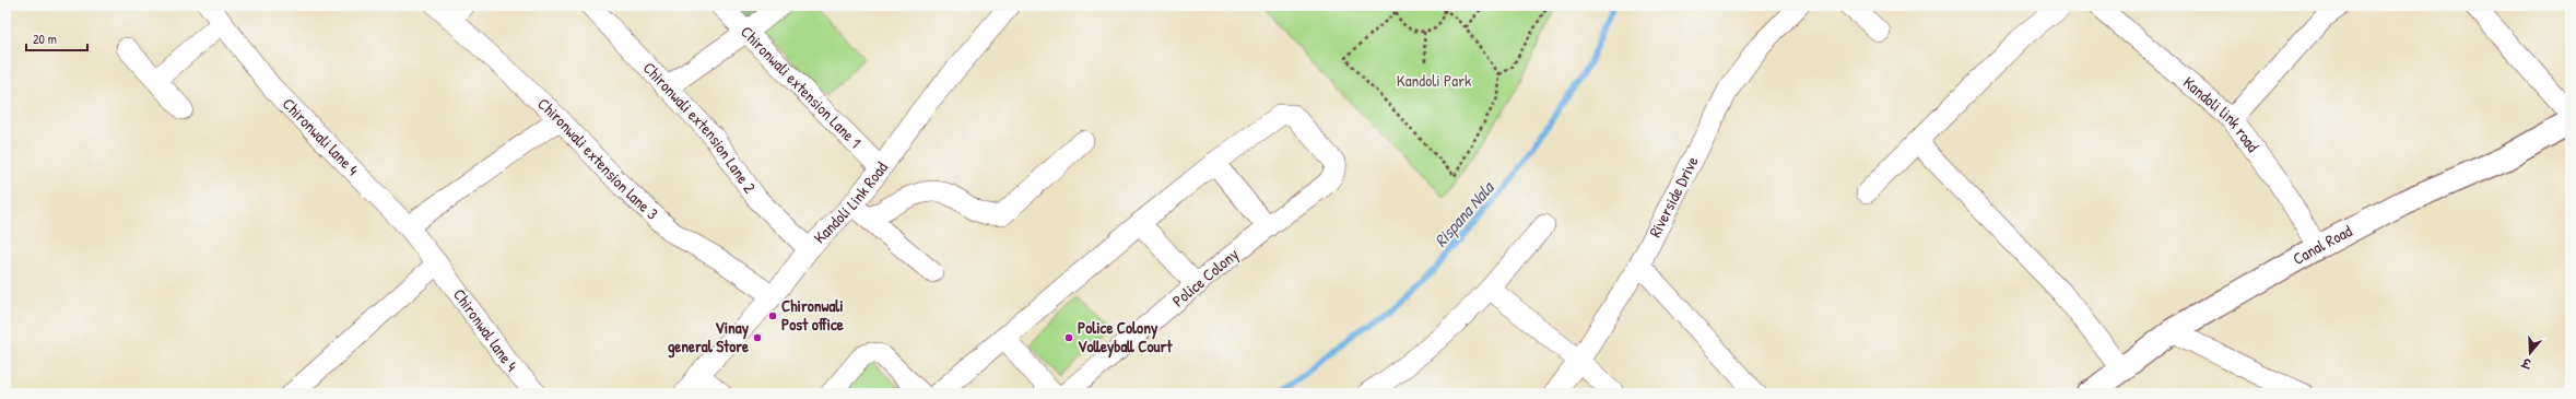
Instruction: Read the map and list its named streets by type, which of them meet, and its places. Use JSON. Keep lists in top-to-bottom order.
{
  "streets": {
    "street": [
      "Chironwali extension Lane 1",
      "Kandoli link road",
      "Chironwali extension Lane 2",
      "Chironwali lane 4",
      "Chironwali extension lane 3",
      "Riverside Drive",
      "Kandoli Link Road",
      "Canal Road",
      "Police Colony",
      "Chironwal lane 4"
    ]
  },
  "crossings": [
    ["Chironwali extension Lane 1", "Kandoli Link Road"],
    ["Kandoli link road", "Canal Road"],
    ["Chironwali extension Lane 2", "Kandoli Link Road"],
    ["Chironwali lane 4", "Chironwal lane 4"],
    ["Chironwali extension lane 3", "Kandoli Link Road"]
  ],
  "water": ["Rispana Nala"],
  "parks": ["Kandoli Park"],
  "places": ["Chironwali Post office", "Vinay general Store", "Police Colony Volleyball Court"],
  "scale_bar": "20 m",
  "north": "bottom"
}
